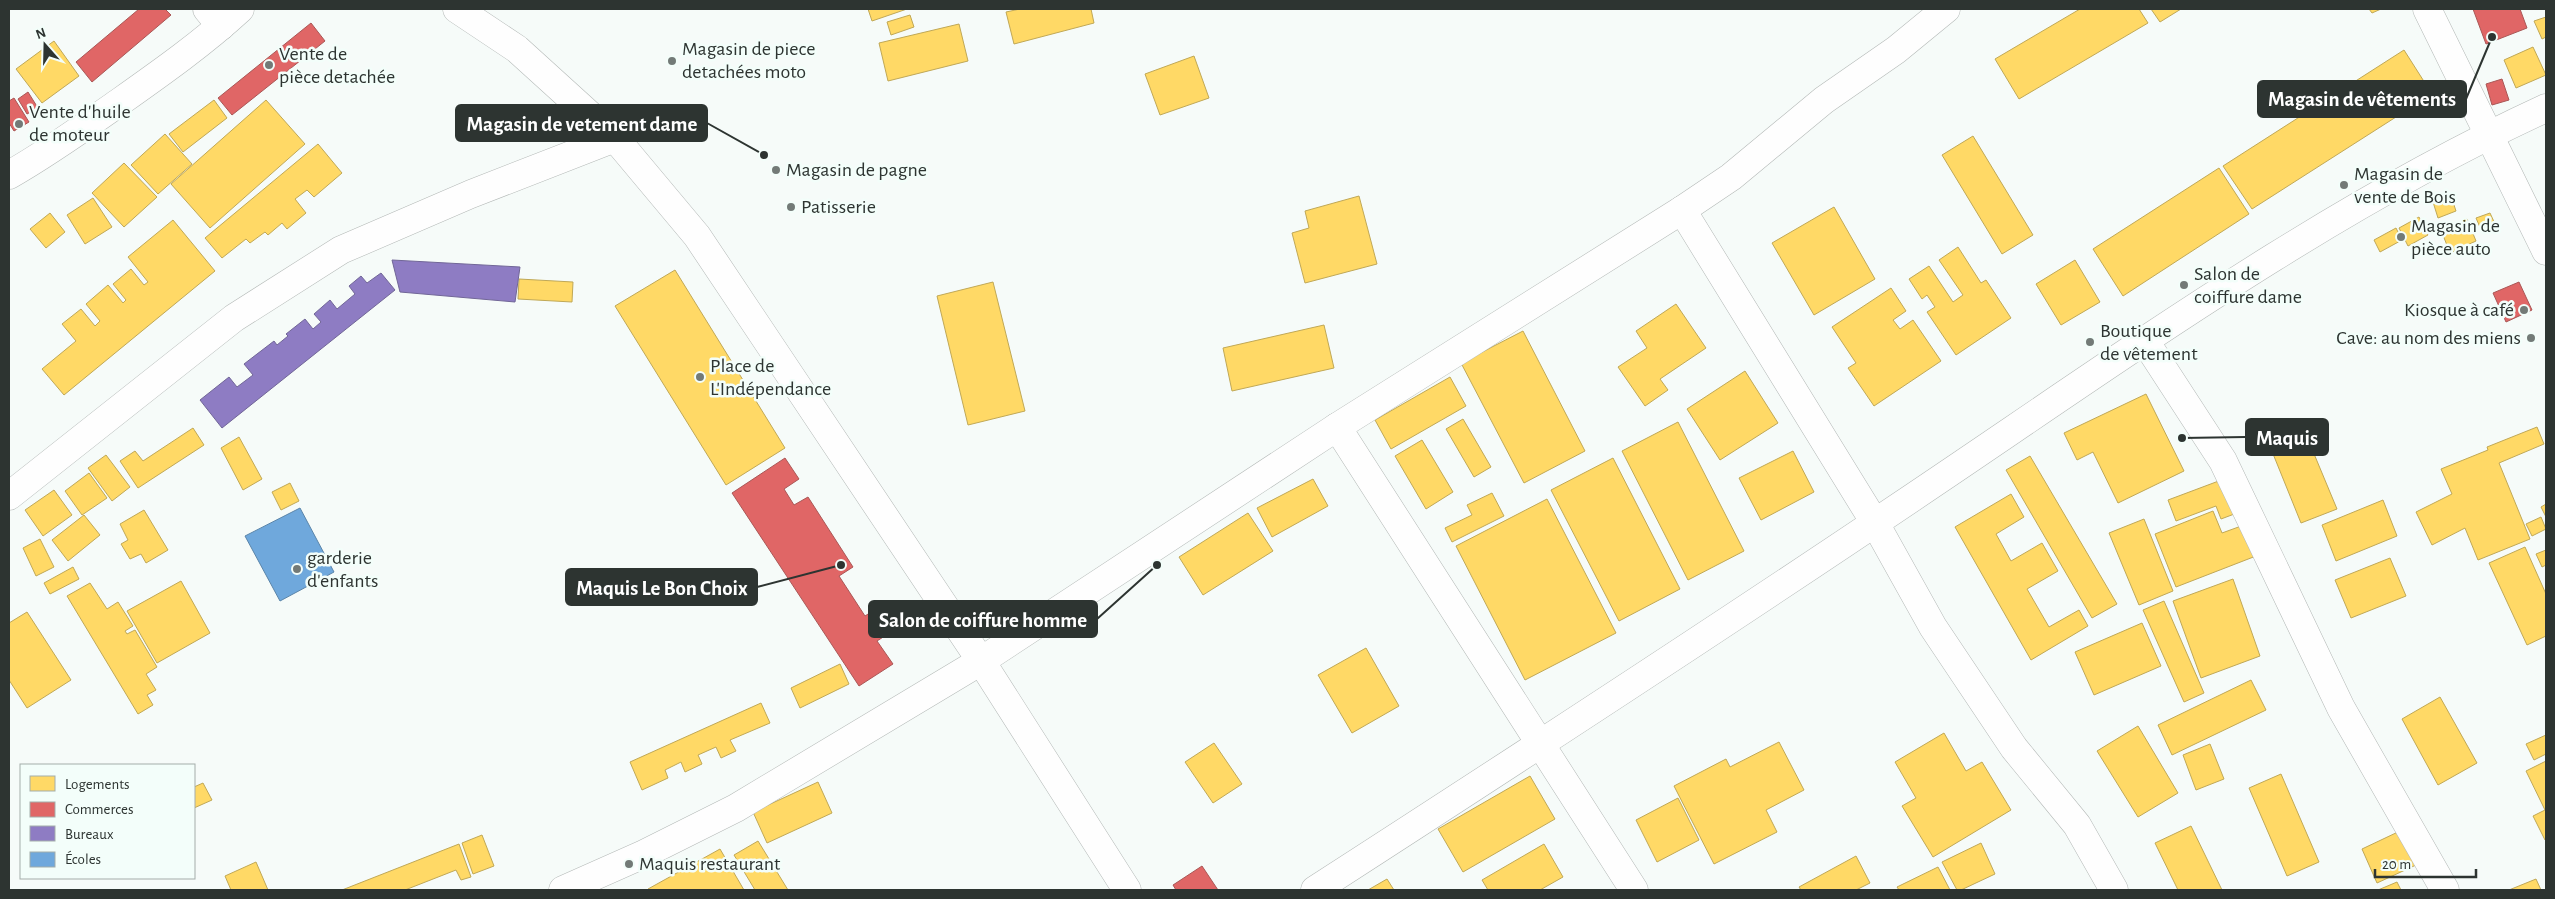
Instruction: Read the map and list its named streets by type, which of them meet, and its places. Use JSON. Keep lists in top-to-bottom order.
{
  "places": [
    "Magasin de vêtements",
    "Magasin de piece detachées moto",
    "Vente de pièce detachée",
    "Vente d'huile de moteur",
    "Magasin de vetement dame",
    "Magasin de pagne",
    "Magasin de vente de Bois",
    "Patisserie",
    "Magasin de pièce auto",
    "Salon de coiffure dame",
    "Kiosque à café",
    "Cave: au nom des miens",
    "Boutique de vêtement",
    "Place de L'Indépendance",
    "Maquis",
    "Maquis Le Bon Choix",
    "Salon de coiffure homme",
    "garderie d'enfants",
    "Maquis restaurant"
  ],
  "legend": [
    "Logements",
    "Commerces",
    "Bureaux",
    "Écoles"
  ],
  "scale_bar": "20 m",
  "north": "top"
}
